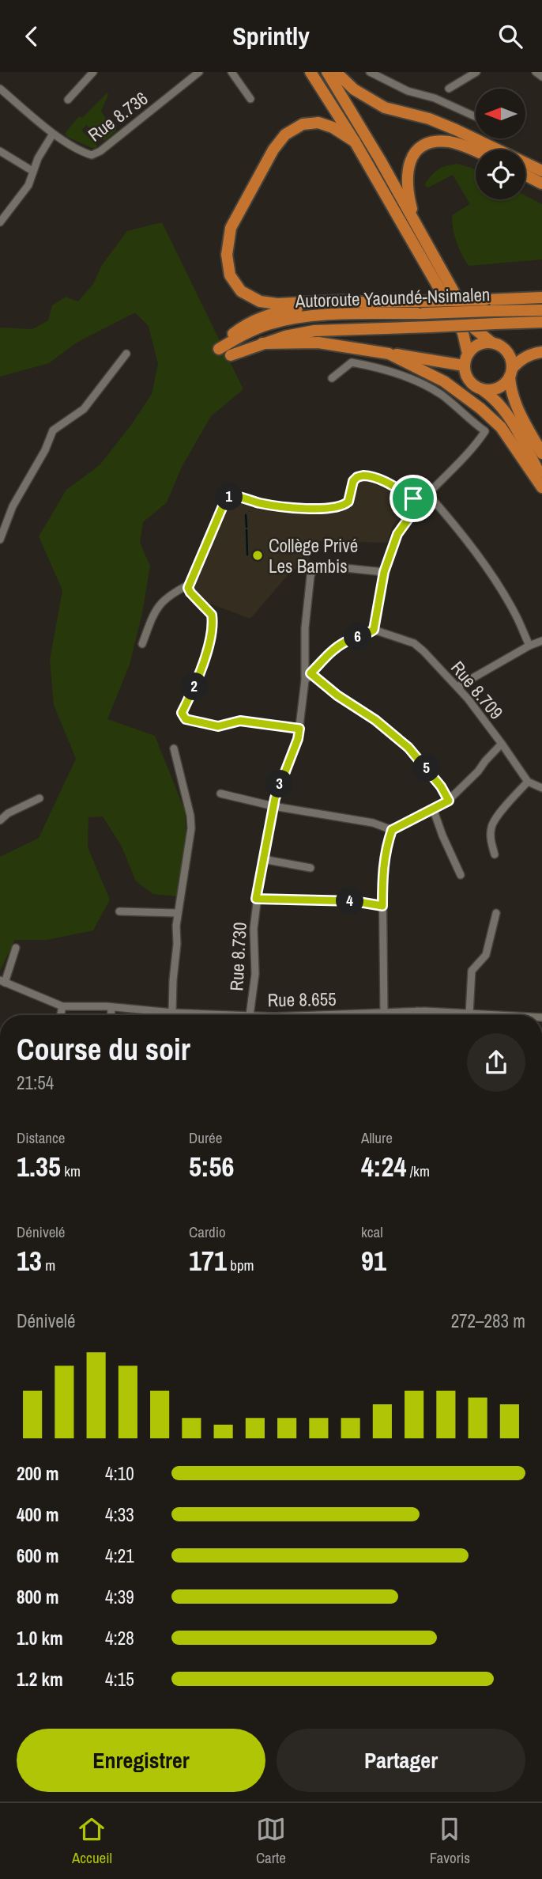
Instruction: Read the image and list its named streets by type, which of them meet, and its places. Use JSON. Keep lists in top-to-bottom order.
{
  "streets": {
    "highway": ["Autoroute Yaoundé-Nsimalen"],
    "street": [
      "Rue 8.736",
      "Rue 8.709",
      "Rue 8.730",
      "Rue 8.655"
    ]
  },
  "crossings": [
    ["Rue 8.730", "Rue 8.655"]
  ],
  "places": ["Collège Privé Les Bambis"],
  "north": "left",
  "page": {
    "header": "Sprintly",
    "pins": [
      "1",
      "6",
      "2",
      "5",
      "3",
      "4"
    ],
    "heading": ["Course du soir", "21:54"],
    "stats": [
      ["Distance", "1.35 km"],
      ["Durée", "5:56"],
      ["Allure", "4:24 /km"],
      ["Dénivelé", "13 m"],
      ["Cardio", "171 bpm"],
      ["kcal", "91"]
    ],
    "chart": ["Dénivelé", "272–283 m"],
    "list": [
      {
        "name": "200 m",
        "note": "4:10"
      },
      {
        "name": "400 m",
        "note": "4:33"
      },
      {
        "name": "600 m",
        "note": "4:21"
      },
      {
        "name": "800 m",
        "note": "4:39"
      },
      {
        "name": "1.0 km",
        "note": "4:28"
      },
      {
        "name": "1.2 km",
        "note": "4:15"
      }
    ],
    "buttons": ["Enregistrer", "Partager"],
    "tabs": ["Accueil", "Carte", "Favoris"]
  }
}
